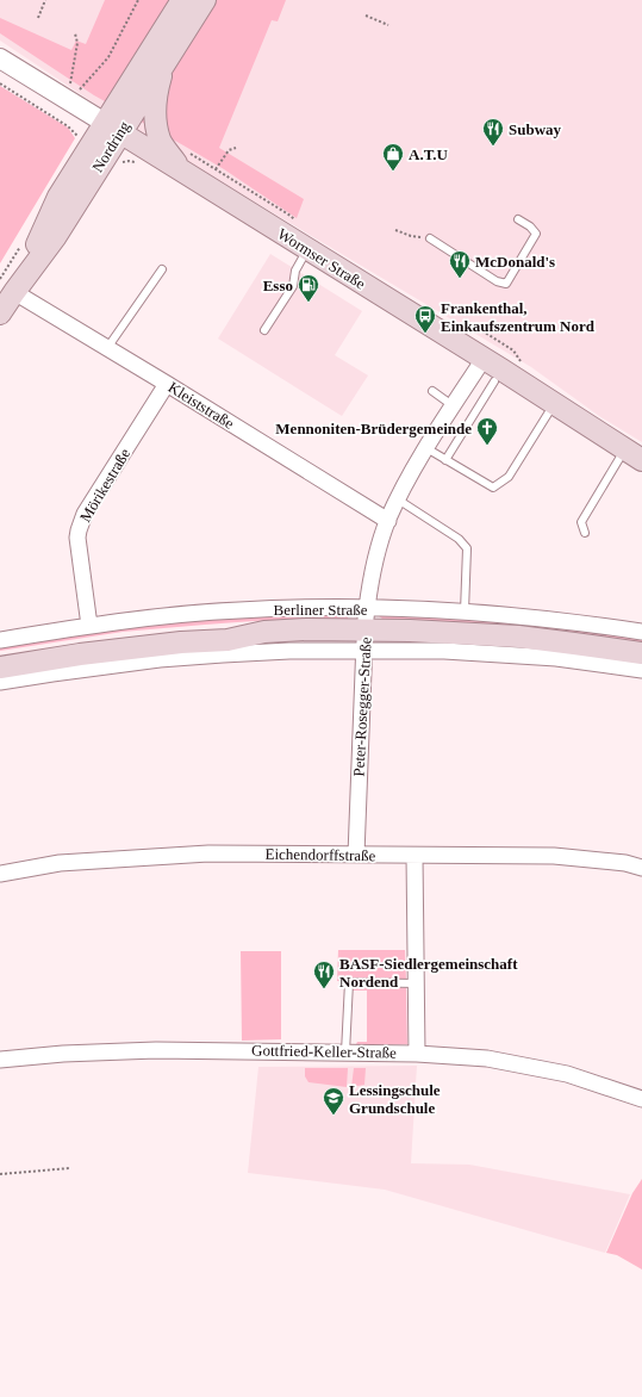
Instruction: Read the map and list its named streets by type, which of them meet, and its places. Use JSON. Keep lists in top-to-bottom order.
{
  "streets": {
    "main road": ["Nordring", "Wormser Straße", "Berliner Straße"],
    "street": [
      "Kleiststraße",
      "Mörikestraße",
      "Peter-Rosegger-Straße",
      "Eichendorffstraße",
      "Gottfried-Keller-Straße"
    ]
  },
  "crossings": [
    ["Nordring", "Wormser Straße"],
    ["Nordring", "Kleiststraße"],
    ["Wormser Straße", "Peter-Rosegger-Straße"],
    ["Kleiststraße", "Mörikestraße"],
    ["Kleiststraße", "Peter-Rosegger-Straße"],
    ["Mörikestraße", "Berliner Straße"],
    ["Berliner Straße", "Peter-Rosegger-Straße"],
    ["Peter-Rosegger-Straße", "Eichendorffstraße"]
  ],
  "places": {
    "restaurant": ["Subway", "McDonald's", "BASF-Siedlergemeinschaft Nordend"],
    "shop": ["A.T.U"],
    "fuel station": ["Esso"],
    "bus stop": ["Frankenthal, Einkaufszentrum Nord"],
    "church": ["Mennoniten-Brüdergemeinde"],
    "school or university": ["Lessingschule Grundschule"]
  }
}
